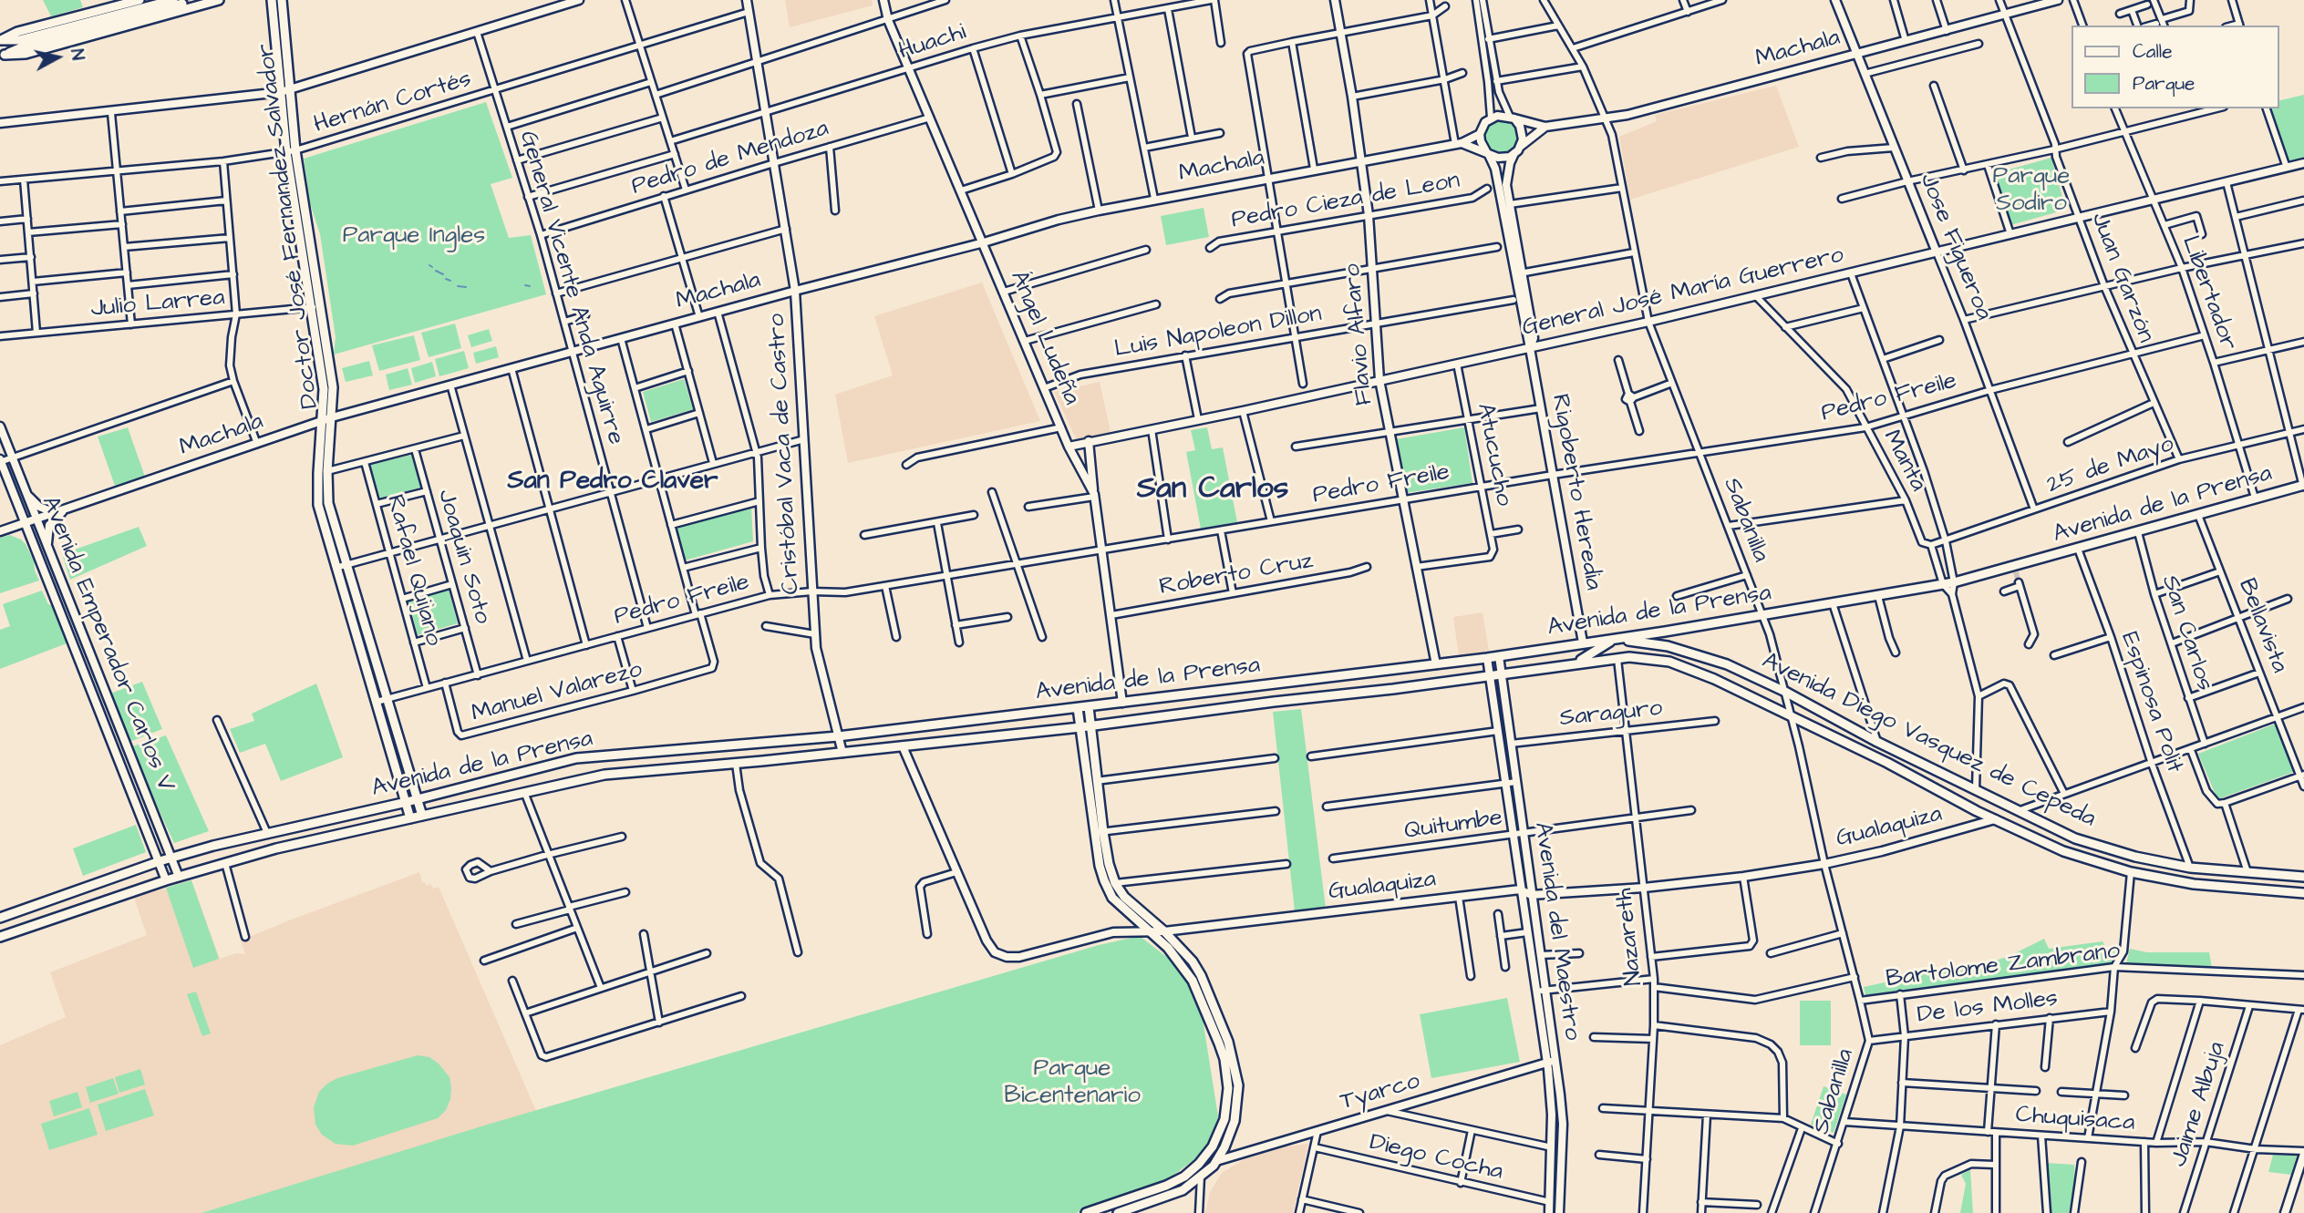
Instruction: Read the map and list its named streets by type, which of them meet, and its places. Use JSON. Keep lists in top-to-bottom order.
{
  "streets": {
    "main road": [
      "Machala",
      "Doctor José Fernandez Salvador",
      "Jose Figueroa",
      "General José María Guerrero",
      "Flavio Alfaro",
      "Ángel Ludeña",
      "Cristóbal Vaca de Castro",
      "Rigoberto Heredia",
      "Avenida de la Prensa",
      "Avenida Emperador Carlos V",
      "Avenida Diego Vasquez de Cepeda",
      "Gualaquiza",
      "Avenida del Maestro",
      "Tyarco"
    ],
    "street": [
      "Huachi",
      "Hernán Cortés",
      "Pedro de Mendoza",
      "Pedro Cieza de Leon",
      "Juan Garzón",
      "General Vicente Anda Aguirre",
      "Libertador",
      "Julio Larrea",
      "Luis Napoleon Dillon",
      "Pedro Freile",
      "Atucucho",
      "Manta",
      "25 de Mayo",
      "Sabanilla",
      "Joaquin Soto",
      "Rafael Quijano",
      "Roberto Cruz",
      "Bellavista",
      "San Carlos",
      "Manuel Valarezo",
      "Espinosa Polit",
      "Saraguro",
      "Quitumbe",
      "Nazareth",
      "Bartolome Zambrano",
      "De los Molles",
      "Jaime Albuja",
      "Chuquisaca",
      "Diego Cocha"
    ]
  },
  "crossings": [
    ["Huachi", "Ángel Ludeña"],
    ["Huachi", "Cristóbal Vaca de Castro"],
    ["Machala", "Doctor José Fernandez Salvador"],
    ["Machala", "Jose Figueroa"],
    ["Machala", "Juan Garzón"],
    ["Machala", "General Vicente Anda Aguirre"],
    ["Machala", "Flavio Alfaro"],
    ["Machala", "Ángel Ludeña"],
    ["Machala", "Cristóbal Vaca de Castro"],
    ["Machala", "Rigoberto Heredia"],
    ["Machala", "Sabanilla"],
    ["Machala", "Avenida Emperador Carlos V"],
    ["Hernán Cortés", "Doctor José Fernandez Salvador"],
    ["Hernán Cortés", "General Vicente Anda Aguirre"],
    ["Hernán Cortés", "Cristóbal Vaca de Castro"],
    ["Pedro de Mendoza", "General Vicente Anda Aguirre"],
    ["Pedro de Mendoza", "Ángel Ludeña"],
    ["Pedro de Mendoza", "Cristóbal Vaca de Castro"],
    ["Pedro Cieza de Leon", "Flavio Alfaro"],
    ["Doctor José Fernandez Salvador", "Julio Larrea"],
    ["Doctor José Fernandez Salvador", "Pedro Freile"],
    ["Doctor José Fernandez Salvador", "Avenida de la Prensa"],
    ["Jose Figueroa", "General José María Guerrero"],
    ["Jose Figueroa", "Pedro Freile"],
    ["Jose Figueroa", "25 de Mayo"],
    ["Juan Garzón", "General José María Guerrero"],
    ["Juan Garzón", "Pedro Freile"],
    ["Juan Garzón", "25 de Mayo"],
    ["General Vicente Anda Aguirre", "Pedro Freile"],
    ["General José María Guerrero", "Libertador"],
    ["General José María Guerrero", "Flavio Alfaro"],
    ["General José María Guerrero", "Ángel Ludeña"],
    ["General José María Guerrero", "Atucucho"],
    ["General José María Guerrero", "Manta"],
    ["General José María Guerrero", "Rigoberto Heredia"],
    ["General José María Guerrero", "Sabanilla"],
    ["Libertador", "Pedro Freile"],
    ["Libertador", "25 de Mayo"],
    ["Libertador", "Avenida de la Prensa"],
    ["Luis Napoleon Dillon", "Flavio Alfaro"],
    ["Luis Napoleon Dillon", "Ángel Ludeña"],
    ["Flavio Alfaro", "Pedro Freile"],
    ["Flavio Alfaro", "Atucucho"],
    ["Flavio Alfaro", "Avenida de la Prensa"],
    ["Ángel Ludeña", "Pedro Freile"],
    ["Ángel Ludeña", "Avenida de la Prensa"],
    ["Ángel Ludeña", "Roberto Cruz"],
    ["Pedro Freile", "Cristóbal Vaca de Castro"],
    ["Pedro Freile", "Atucucho"],
    ["Pedro Freile", "Manta"],
    ["Pedro Freile", "Rigoberto Heredia"],
    ["Pedro Freile", "Sabanilla"],
    ["Pedro Freile", "Joaquin Soto"],
    ["Pedro Freile", "Rafael Quijano"],
    ["Pedro Freile", "Manuel Valarezo"],
    ["Cristóbal Vaca de Castro", "Avenida de la Prensa"],
    ["Manta", "25 de Mayo"],
    ["Manta", "Avenida de la Prensa"],
    ["Manta", "Avenida Diego Vasquez de Cepeda"],
    ["Rigoberto Heredia", "Avenida de la Prensa"],
    ["Avenida de la Prensa", "Sabanilla"],
    ["Avenida de la Prensa", "Bellavista"],
    ["Avenida de la Prensa", "San Carlos"],
    ["Avenida de la Prensa", "Avenida Emperador Carlos V"],
    ["Avenida de la Prensa", "Espinosa Polit"],
    ["Avenida de la Prensa", "Avenida Diego Vasquez de Cepeda"],
    ["Avenida de la Prensa", "Gualaquiza"],
    ["Avenida de la Prensa", "Avenida del Maestro"],
    ["Avenida de la Prensa", "Nazareth"],
    ["Sabanilla", "Avenida Diego Vasquez de Cepeda"],
    ["Sabanilla", "Gualaquiza"],
    ["Sabanilla", "Bartolome Zambrano"],
    ["Sabanilla", "De los Molles"],
    ["Sabanilla", "Chuquisaca"],
    ["Espinosa Polit", "Avenida Diego Vasquez de Cepeda"],
    ["Saraguro", "Avenida del Maestro"],
    ["Saraguro", "Nazareth"],
    ["Avenida Diego Vasquez de Cepeda", "Gualaquiza"],
    ["Avenida Diego Vasquez de Cepeda", "Nazareth"],
    ["Quitumbe", "Avenida del Maestro"],
    ["Quitumbe", "Nazareth"],
    ["Gualaquiza", "Avenida del Maestro"],
    ["Gualaquiza", "Nazareth"],
    ["Avenida del Maestro", "Tyarco"],
    ["Avenida del Maestro", "Diego Cocha"],
    ["Jaime Albuja", "Chuquisaca"]
  ],
  "districts": ["San Pedro Claver", "San Carlos"],
  "parks": ["Parque Sodiro", "Parque Ingles", "Parque Bicentenario"],
  "legend": ["Calle", "Parque"],
  "north": "right"
}
